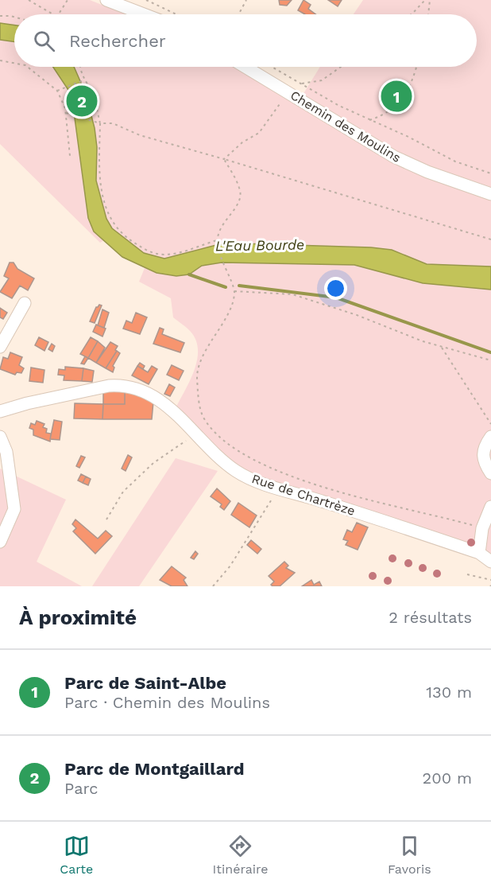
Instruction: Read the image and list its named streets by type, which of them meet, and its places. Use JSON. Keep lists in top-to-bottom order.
{
  "streets": {
    "street": ["Chemin des Moulins", "Rue de Chartrèze"]
  },
  "water": ["L'Eau Bourde"],
  "page": {
    "search": "Rechercher",
    "pins": ["1", "2"],
    "heading": ["À proximité", "2 résultats"],
    "list": [
      {
        "mark": "1",
        "name": "Parc de Saint-Albe",
        "note": "Parc · Chemin des Moulins",
        "value": "130 m"
      },
      {
        "mark": "2",
        "name": "Parc de Montgaillard",
        "note": "Parc",
        "value": "200 m"
      }
    ],
    "nav": ["Carte", "Itinéraire", "Favoris"]
  }
}
